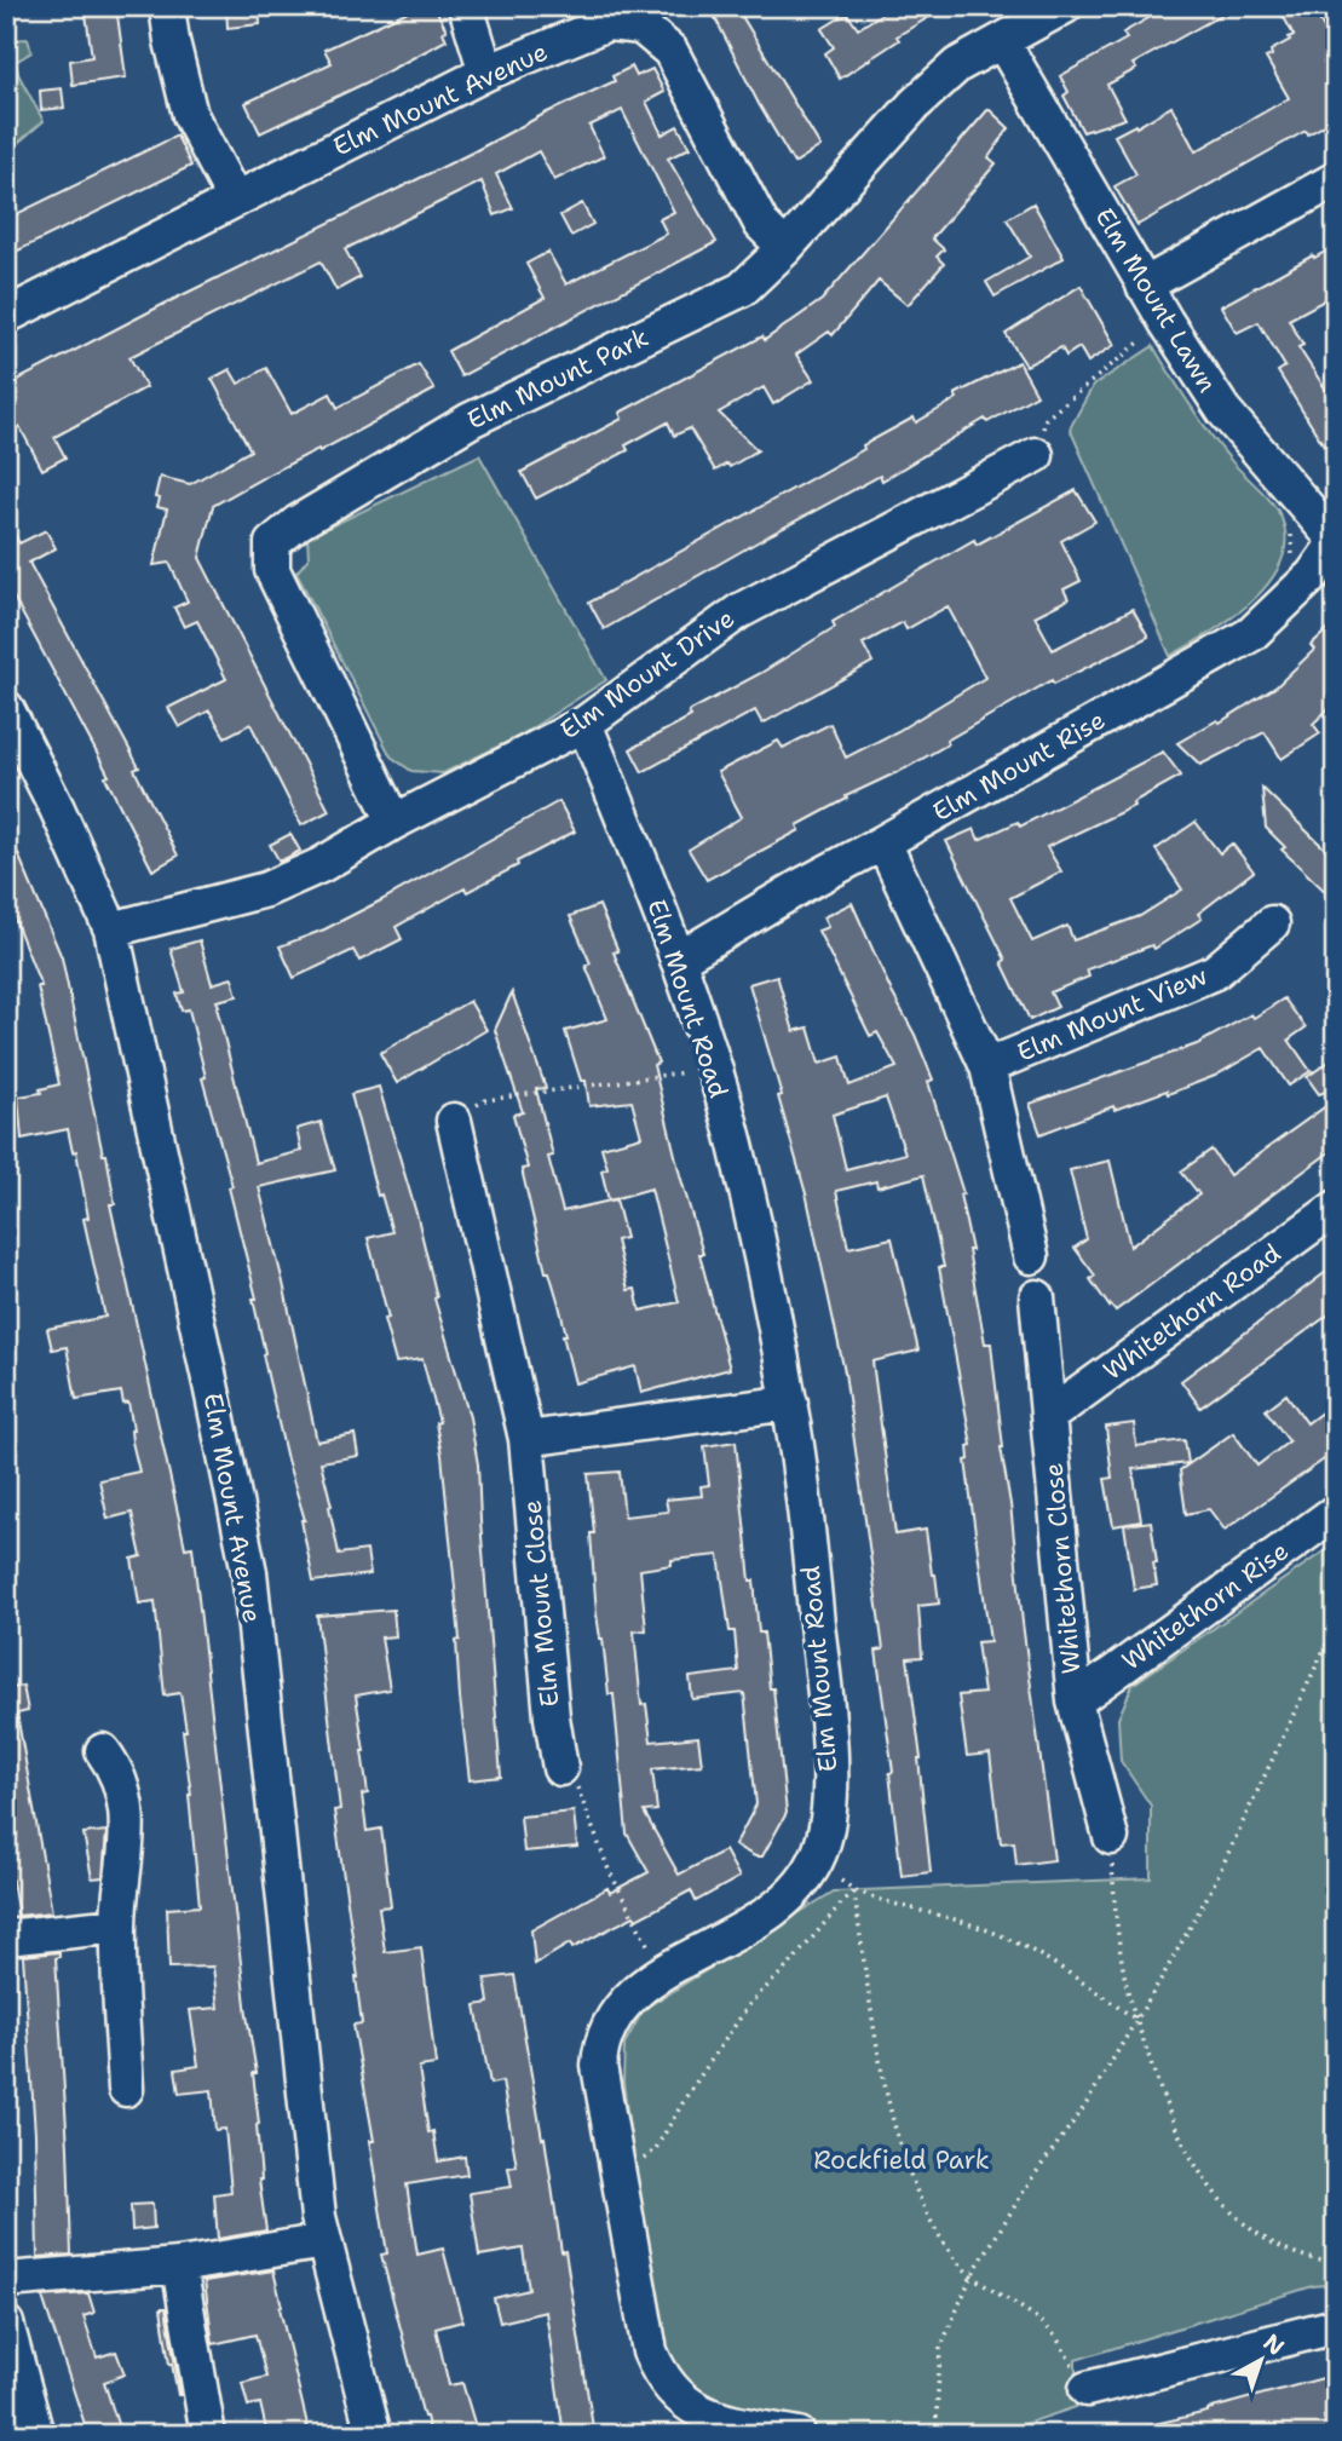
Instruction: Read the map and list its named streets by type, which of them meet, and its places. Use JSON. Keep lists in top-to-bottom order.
{
  "streets": {
    "street": [
      "Elm Mount Avenue",
      "Elm Mount Lawn",
      "Elm Mount Park",
      "Elm Mount Drive",
      "Elm Mount Rise",
      "Elm Mount Road",
      "Elm Mount View",
      "Whitethorn Road",
      "Whitethorn Close",
      "Elm Mount Close",
      "Whitethorn Rise"
    ]
  },
  "crossings": [
    ["Elm Mount Avenue", "Elm Mount Park"],
    ["Elm Mount Avenue", "Elm Mount Drive"],
    ["Elm Mount Lawn", "Elm Mount Park"],
    ["Elm Mount Lawn", "Elm Mount Rise"],
    ["Elm Mount Park", "Elm Mount Drive"],
    ["Elm Mount Drive", "Elm Mount Road"],
    ["Elm Mount Rise", "Elm Mount Road"],
    ["Elm Mount Rise", "Elm Mount View"],
    ["Whitethorn Road", "Whitethorn Close"],
    ["Whitethorn Close", "Whitethorn Rise"]
  ],
  "parks": ["Rockfield Park"],
  "north": "top right"
}
